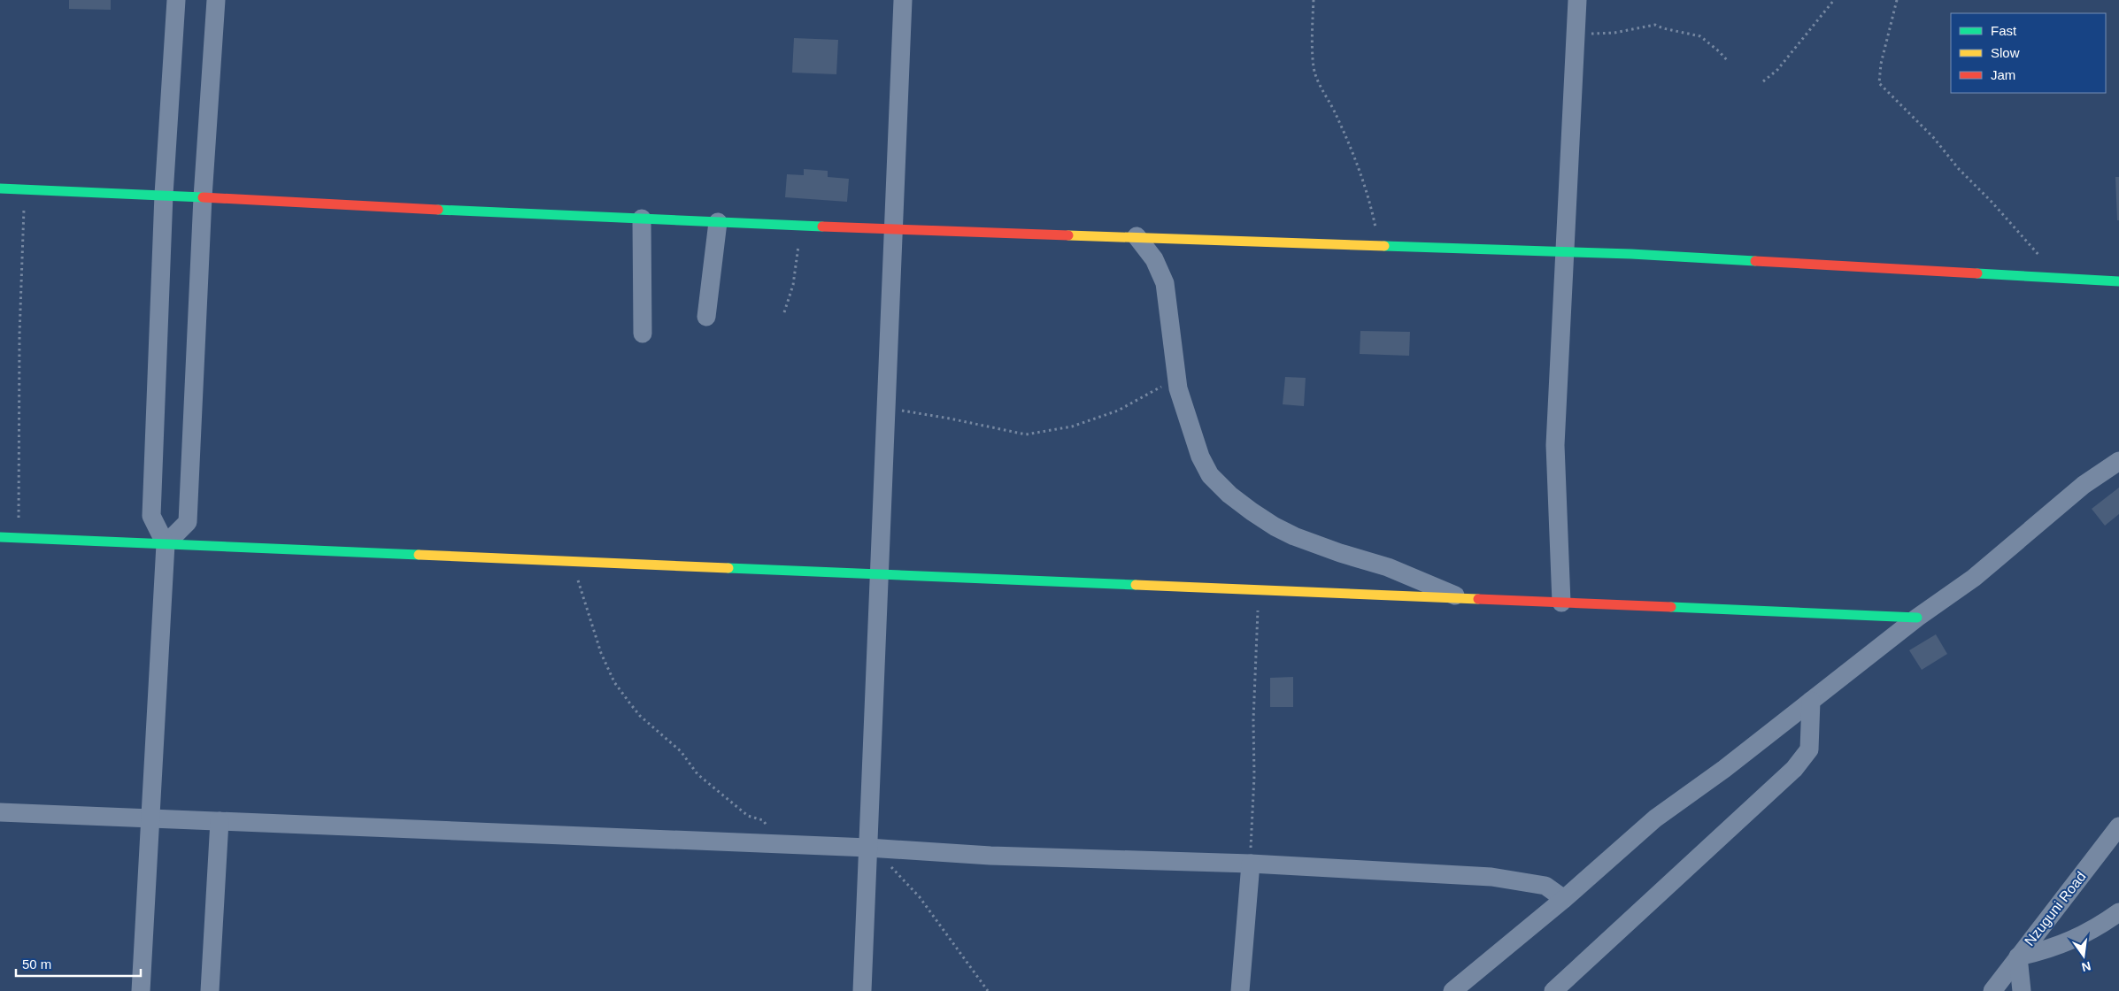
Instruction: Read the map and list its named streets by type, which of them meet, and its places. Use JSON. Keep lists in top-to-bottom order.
{
  "streets": {
    "street": ["Nzuguni Road"]
  },
  "legend": ["Fast", "Slow", "Jam"],
  "scale_bar": "50 m",
  "north": "bottom"
}
